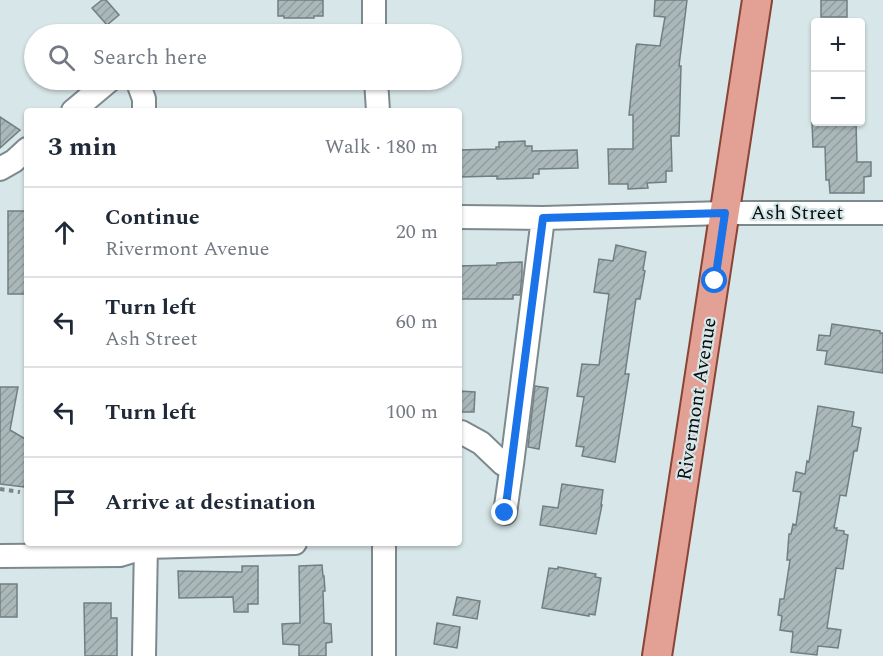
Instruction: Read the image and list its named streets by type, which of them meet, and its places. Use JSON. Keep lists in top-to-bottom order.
{
  "streets": {
    "main road": ["Rivermont Avenue"],
    "street": ["Ash Street"]
  },
  "crossings": [
    ["Ash Street", "Rivermont Avenue"]
  ],
  "page": {
    "map_buttons": ["+", "−"],
    "search": "Search here",
    "heading": ["3 min", "Walk · 180 m"],
    "list": [
      ["Continue", "Rivermont Avenue", "20 m"],
      ["Turn left", "Ash Street", "60 m"],
      ["Turn left", "100 m"],
      "Arrive at destination"
    ]
  }
}
